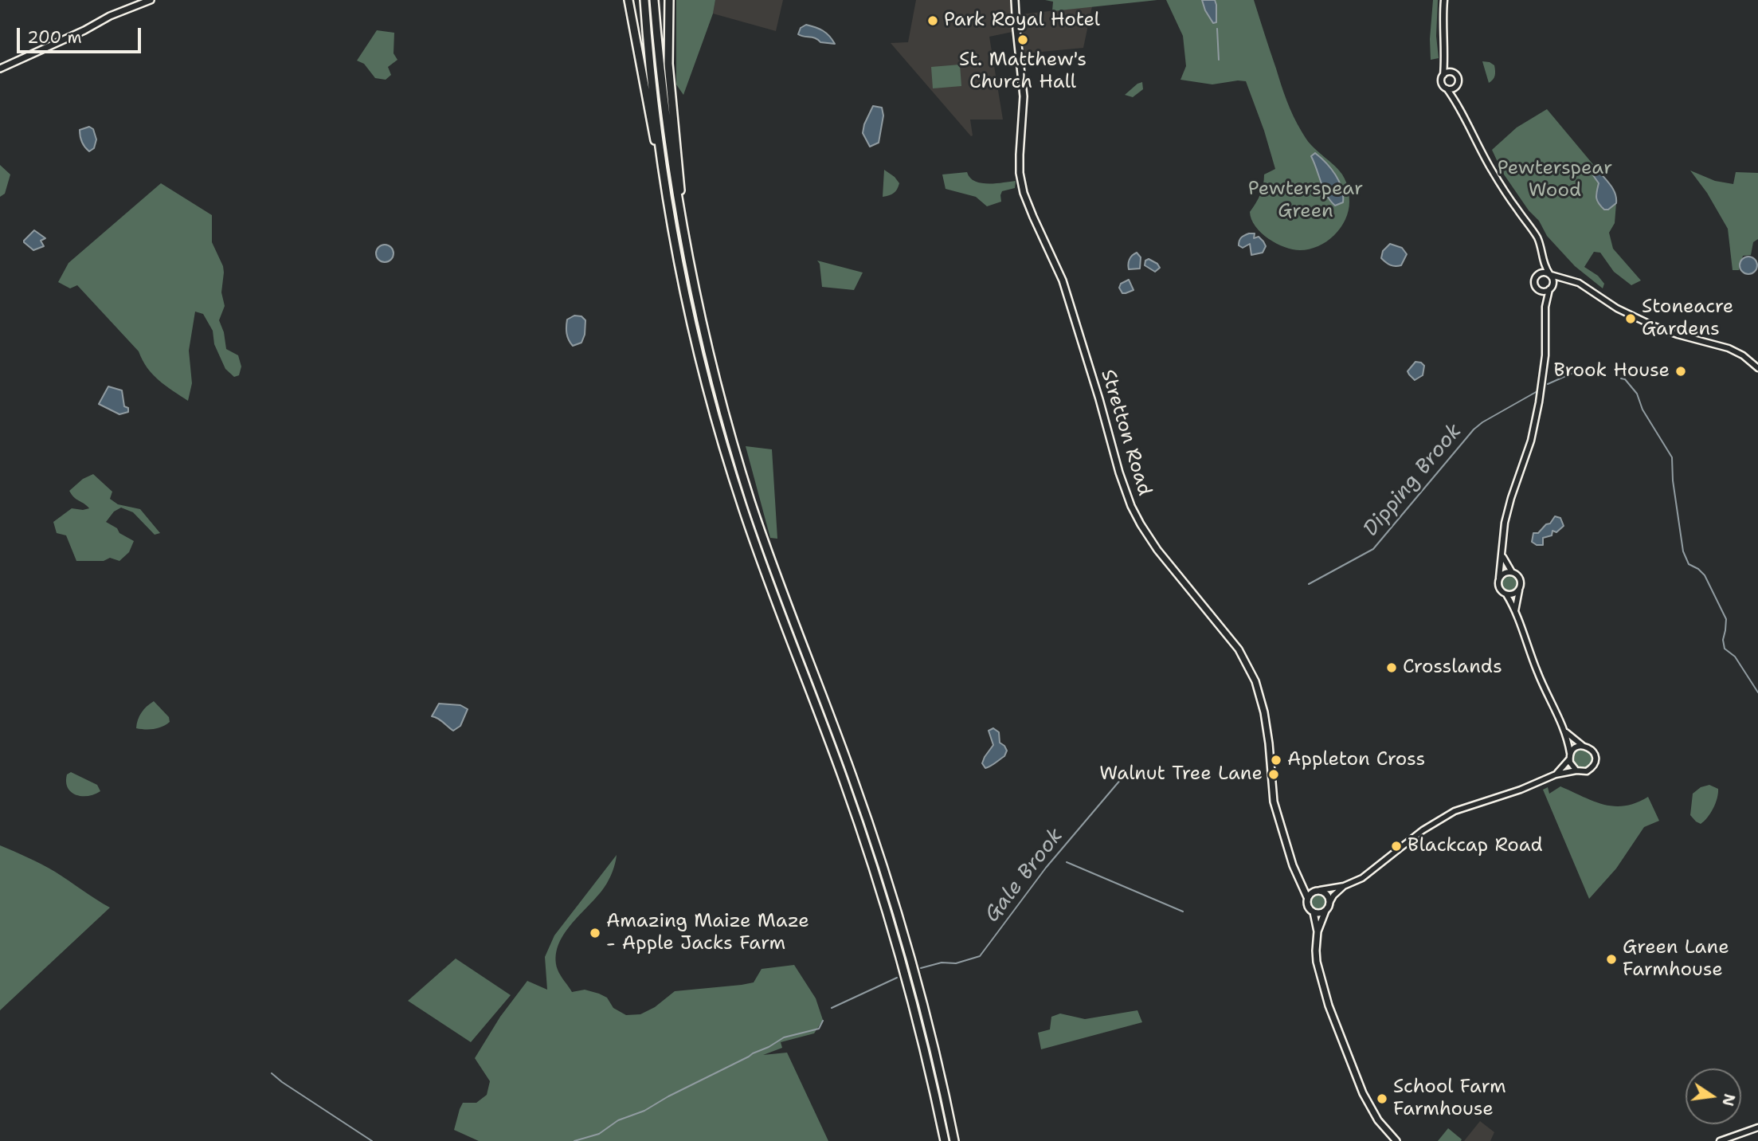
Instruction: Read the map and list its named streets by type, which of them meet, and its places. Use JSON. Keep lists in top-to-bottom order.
{
  "streets": {
    "main road": ["Stretton Road"]
  },
  "water": ["Dipping Brook", "Gale Brook"],
  "parks": ["Pewterspear Wood", "Pewterspear Green"],
  "places": [
    "Park Royal Hotel",
    "St. Matthew's Church Hall",
    "Stoneacre Gardens",
    "Brook House",
    "Crosslands",
    "Appleton Cross",
    "Walnut Tree Lane",
    "Blackcap Road",
    "Amazing Maize Maze - Apple Jacks Farm",
    "Green Lane Farmhouse",
    "School Farm Farmhouse"
  ],
  "scale_bar": "200 m",
  "north": "right"
}
